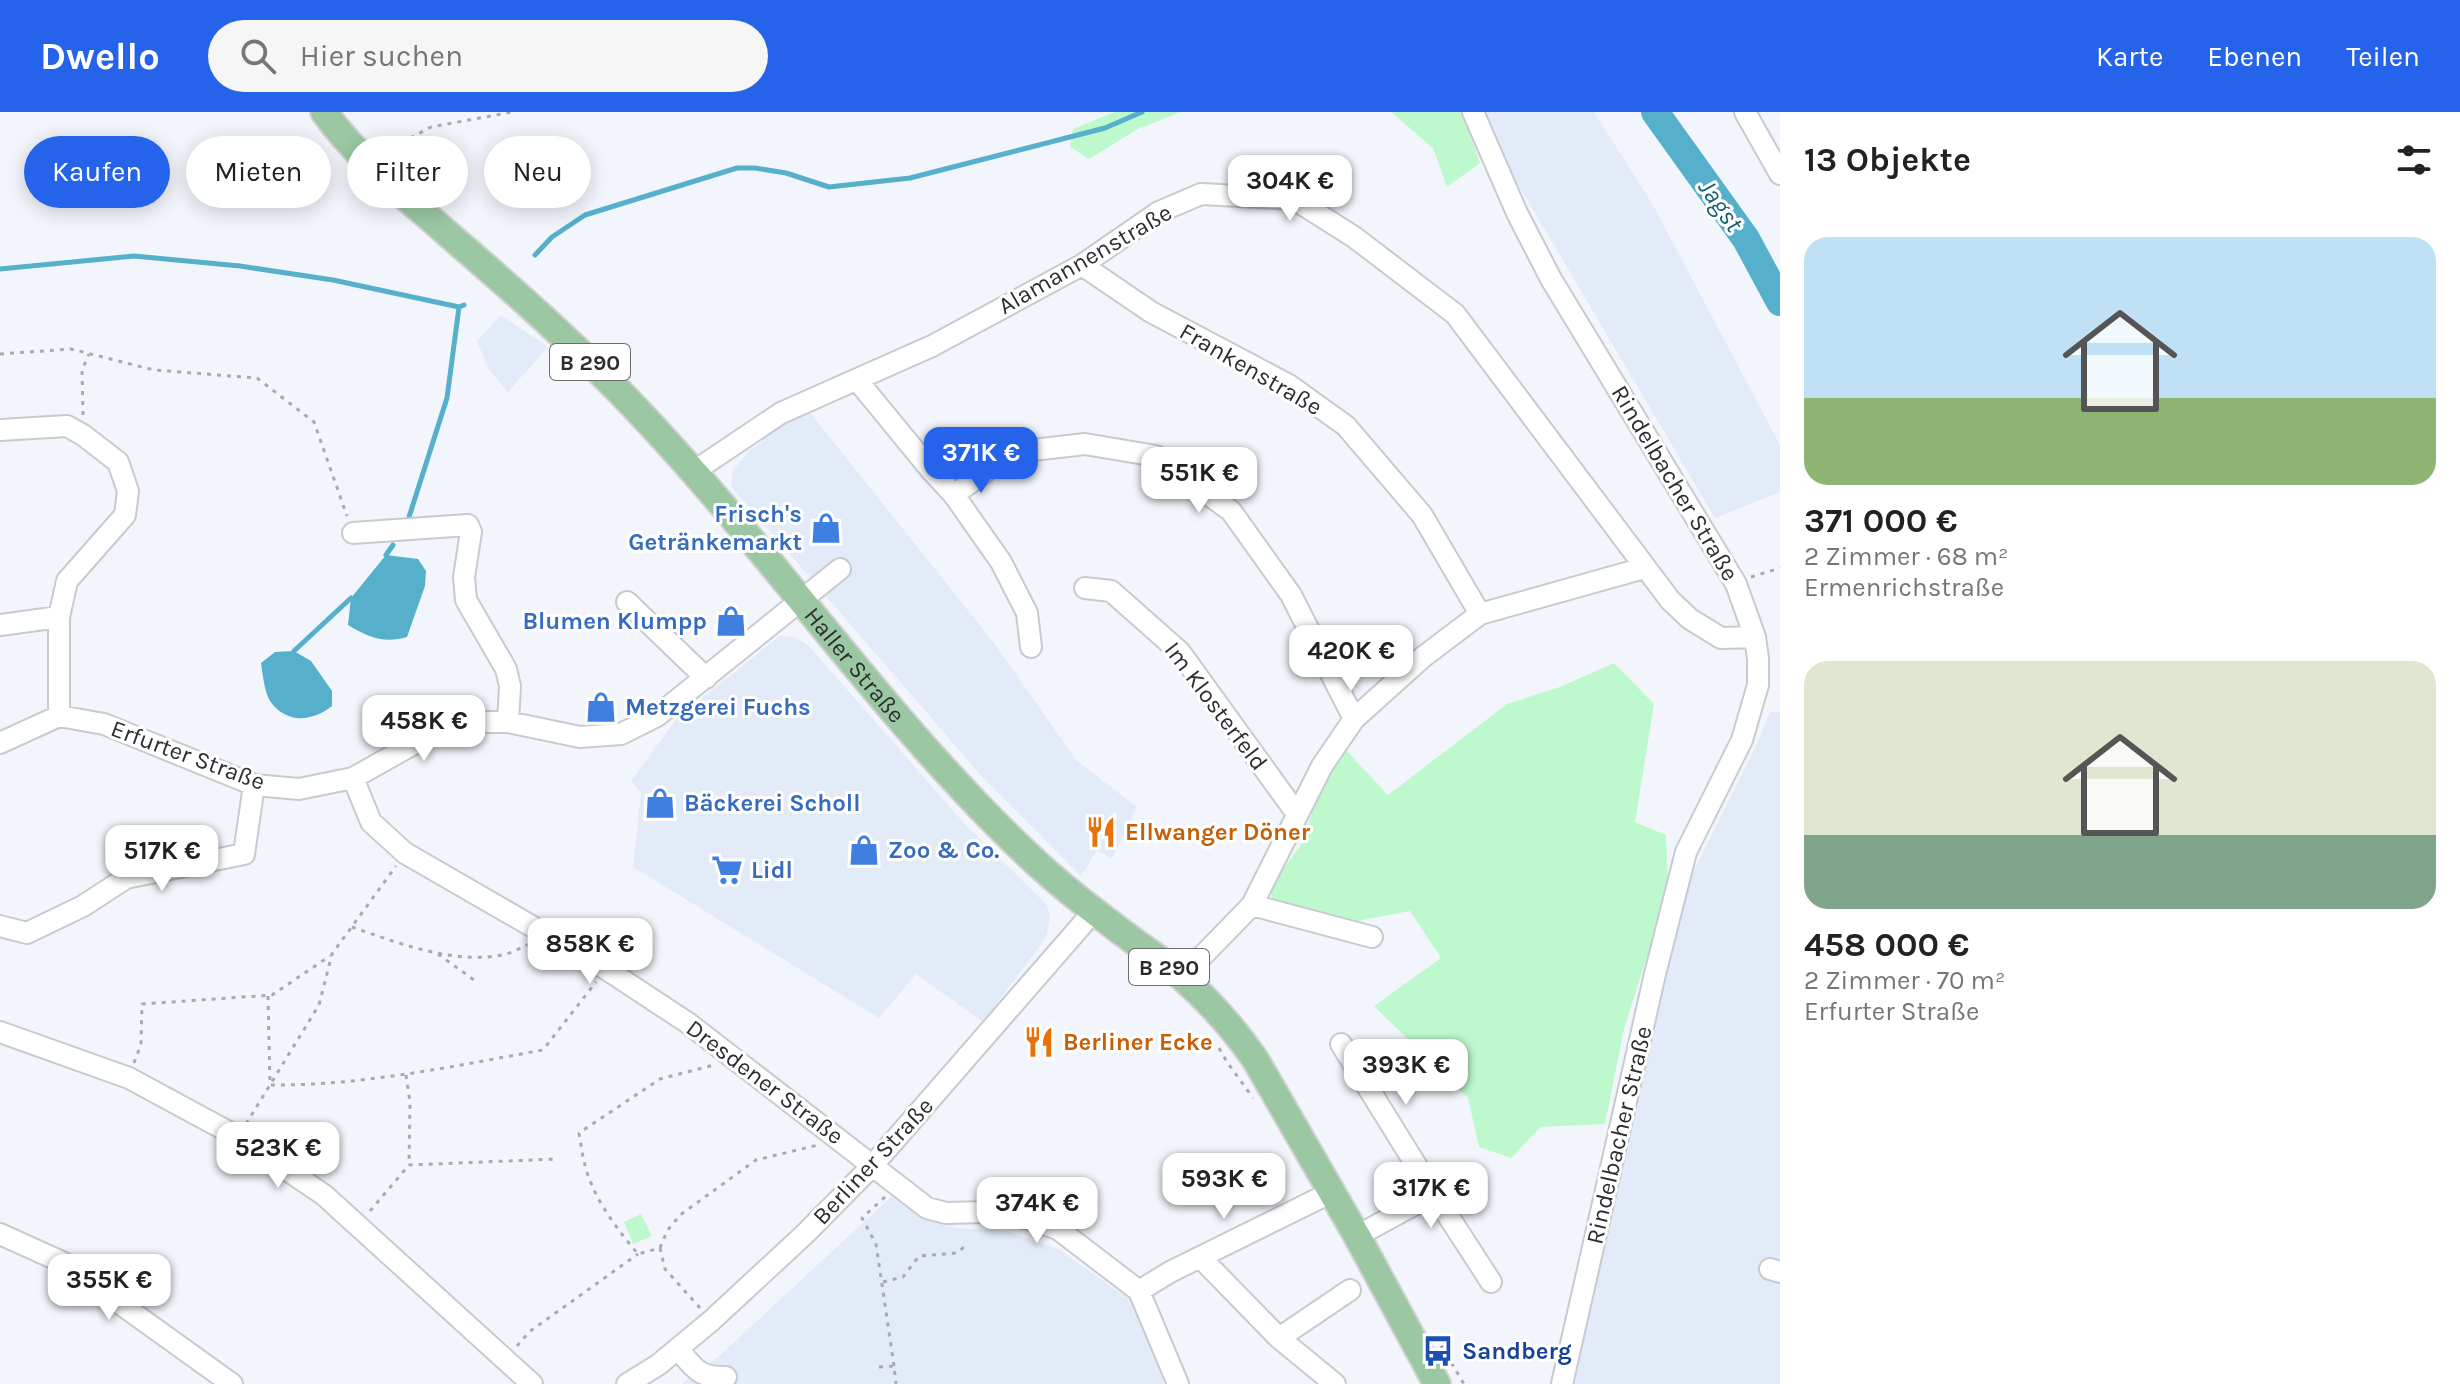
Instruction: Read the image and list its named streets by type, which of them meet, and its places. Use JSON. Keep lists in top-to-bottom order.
{
  "streets": {
    "main road": ["B 290", "Haller Straße"],
    "street": [
      "Alamannenstraße",
      "Frankenstraße",
      "Rindelbacher Straße",
      "Im Klosterfeld",
      "Erfurter Straße",
      "Dresdener Straße",
      "Berliner Straße"
    ]
  },
  "crossings": [
    ["Alamannenstraße", "Frankenstraße"],
    ["Alamannenstraße", "Rindelbacher Straße"],
    ["Alamannenstraße", "Haller Straße"],
    ["Haller Straße", "Erfurter Straße"],
    ["Haller Straße", "Berliner Straße"],
    ["Erfurter Straße", "Dresdener Straße"],
    ["Dresdener Straße", "Berliner Straße"]
  ],
  "water": ["Jagst"],
  "places": {
    "shop": [
      "Frisch's Getränkemarkt",
      "Blumen Klumpp",
      "Metzgerei Fuchs",
      "Bäckerei Scholl",
      "Zoo & Co."
    ],
    "restaurant": ["Ellwanger Döner", "Berliner Ecke"],
    "supermarket": ["Lidl"],
    "bus stop": ["Sandberg"]
  },
  "page": {
    "header": "Dwello",
    "search": "Hier suchen",
    "nav": ["Karte", "Ebenen", "Teilen"],
    "heading": "13 Objekte",
    "chip": [
      "Kaufen",
      "Mieten",
      "Filter",
      "Neu"
    ],
    "price": [
      "304K €",
      "371K €",
      "551K €",
      "420K €",
      "458K €",
      "517K €",
      "858K €",
      "393K €",
      "523K €",
      "593K €",
      "317K €",
      "374K €",
      "355K €"
    ],
    "list": [
      {
        "name": "371 000 €",
        "note": "2 Zimmer · 68 m² · Ermenrichstraße"
      },
      {
        "name": "458 000 €",
        "note": "2 Zimmer · 70 m² · Erfurter Straße"
      }
    ]
  }
}
